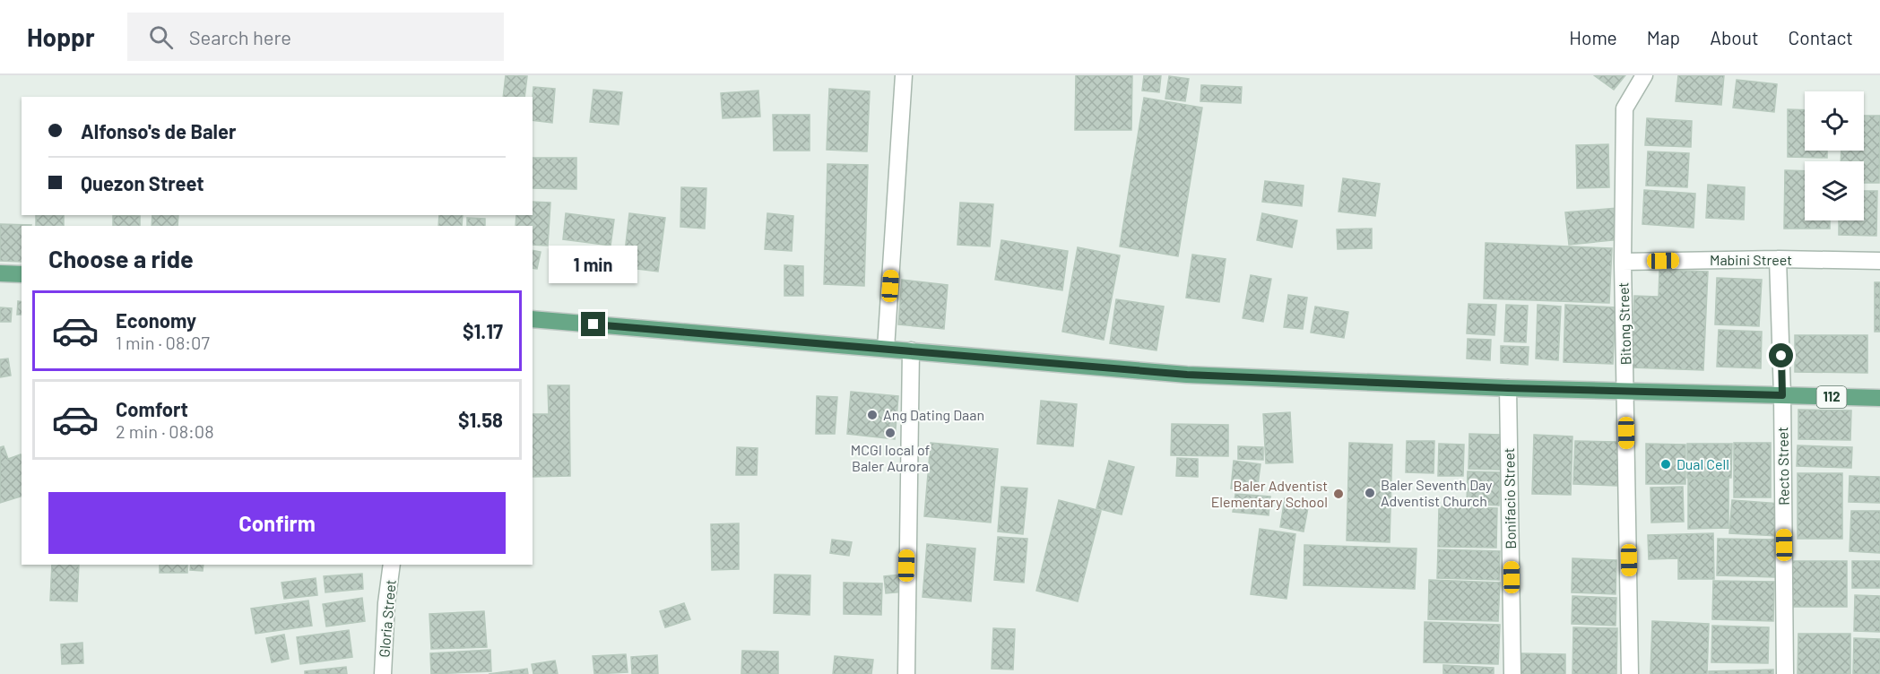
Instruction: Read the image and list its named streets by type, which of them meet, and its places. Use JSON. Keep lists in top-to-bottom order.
{
  "streets": {
    "main road": ["112"],
    "street": [
      "Mabini Street",
      "Bitong Street",
      "Recto Street",
      "Bonifacio Street",
      "Gloria Street"
    ]
  },
  "crossings": [
    ["Mabini Street", "Bitong Street"],
    ["Mabini Street", "Recto Street"],
    ["Bitong Street", "112"],
    ["112", "Recto Street"],
    ["112", "Bonifacio Street"]
  ],
  "places": [
    "Ang Dating Daan",
    "MCGI local of Baler Aurora",
    "Dual Cell",
    "Baler Seventh Day Adventist Church",
    "Baler Adventist Elementary School"
  ],
  "page": {
    "header": "Hoppr",
    "search": "Search here",
    "nav": [
      "Home",
      "Map",
      "About",
      "Contact"
    ],
    "banner": ["Alfonso's de Baler", "Quezon Street"],
    "heading": "Choose a ride",
    "bubble": "1 min",
    "list": [
      {
        "name": "Economy",
        "note": "1 min · 08:07",
        "value": "$1.17"
      },
      {
        "name": "Comfort",
        "note": "2 min · 08:08",
        "value": "$1.58"
      }
    ],
    "buttons": "Confirm"
  }
}
